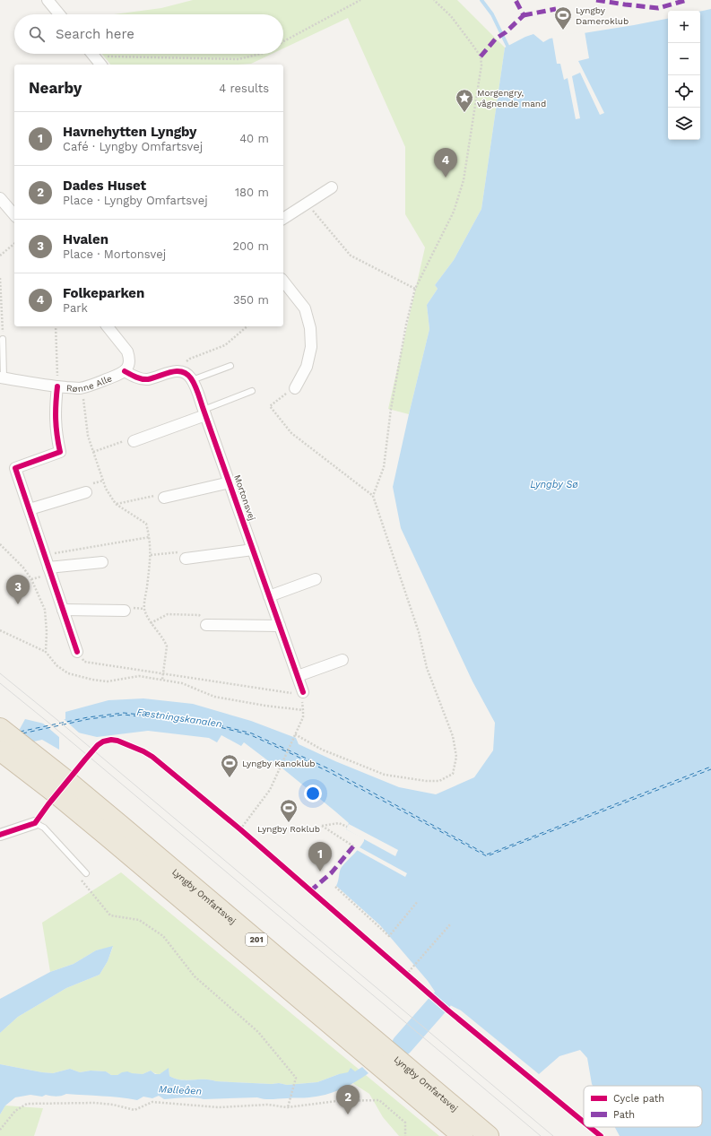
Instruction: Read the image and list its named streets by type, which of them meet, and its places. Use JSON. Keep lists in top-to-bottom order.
{
  "streets": {
    "highway": ["Lyngby Omfartsvej", "201"],
    "street": ["Rønne Alle", "Mortonsvej"]
  },
  "water": ["Lyngby Sø", "Fæstningskanalen", "Mølleåen"],
  "places": {
    "sports": ["Lyngby Dameroklub", "Lyngby Kanoklub", "Lyngby Roklub"],
    "place": ["Morgengry, vågnende mand"]
  },
  "legend": ["Cycle path", "Path"],
  "page": {
    "map_buttons": ["+", "−"],
    "search": "Search here",
    "heading": ["Nearby", "4 results"],
    "list": [
      {
        "mark": "1",
        "name": "Havnehytten Lyngby",
        "note": "Café · Lyngby Omfartsvej",
        "value": "40 m"
      },
      {
        "mark": "2",
        "name": "Dades Huset",
        "note": "Place · Lyngby Omfartsvej",
        "value": "180 m"
      },
      {
        "mark": "3",
        "name": "Hvalen",
        "note": "Place · Mortonsvej",
        "value": "200 m"
      },
      {
        "mark": "4",
        "name": "Folkeparken",
        "note": "Park",
        "value": "350 m"
      }
    ],
    "pins": [
      "4",
      "3",
      "1",
      "2"
    ]
  }
}
